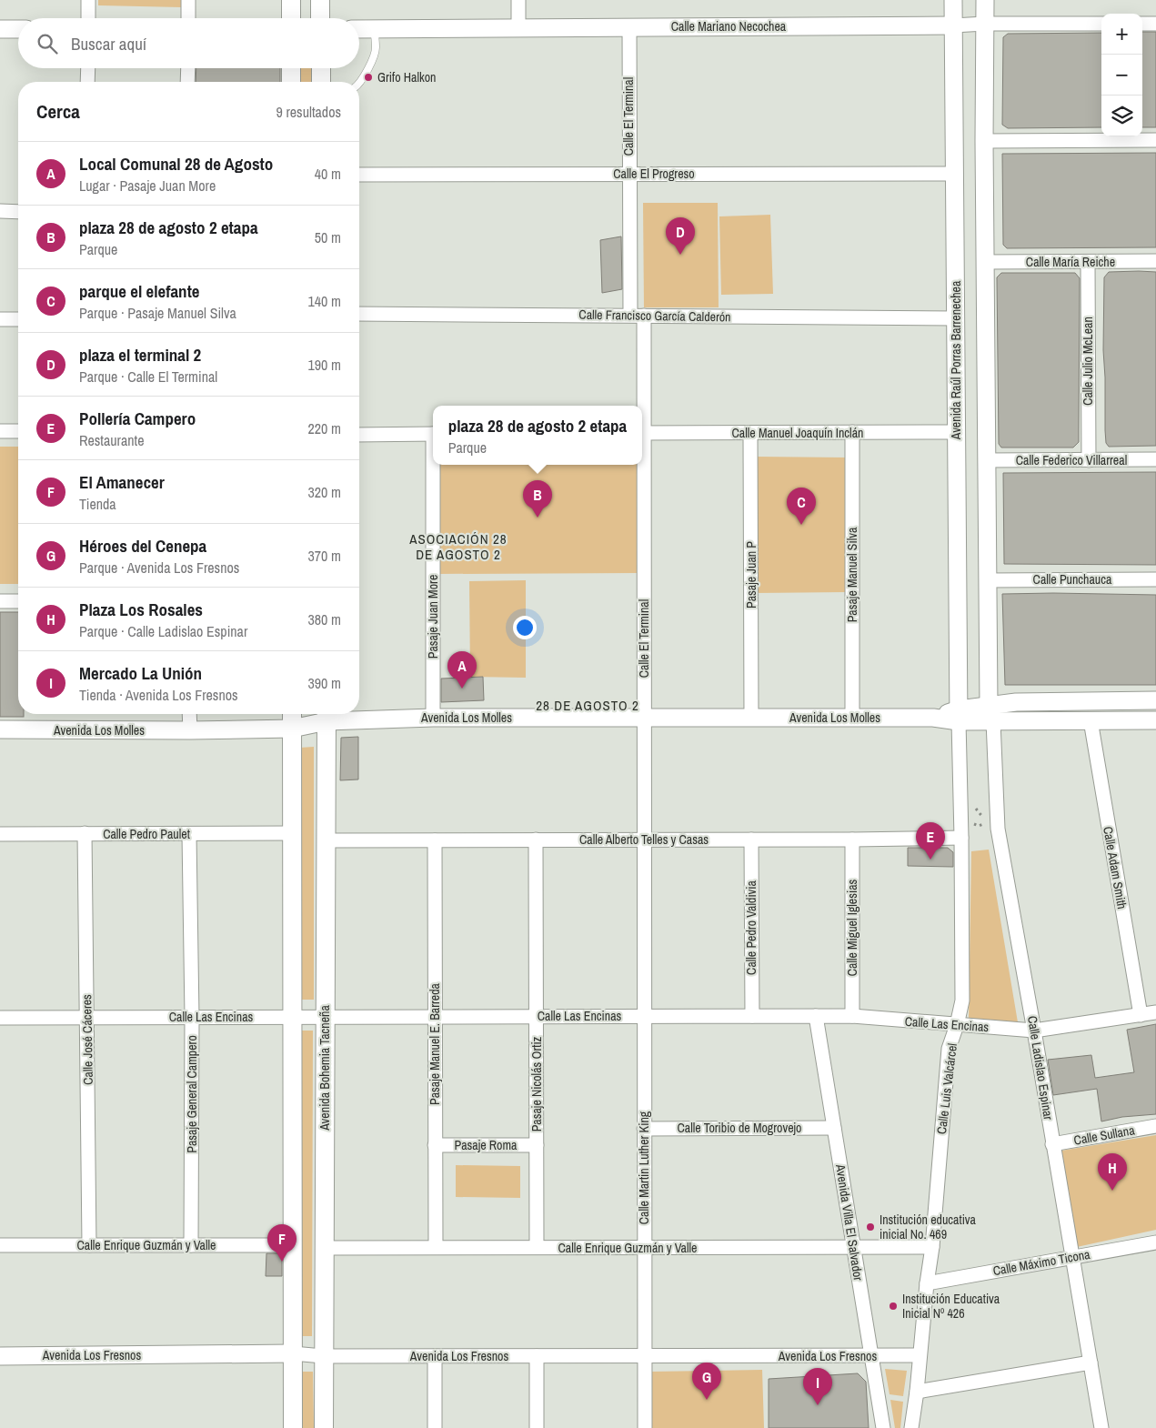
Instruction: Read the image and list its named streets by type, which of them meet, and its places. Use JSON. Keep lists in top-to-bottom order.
{
  "streets": {
    "main road": ["Avenida Bohemia Tacneña"],
    "street": [
      "Calle Mariano Necochea",
      "Calle El Terminal",
      "Calle El Progreso",
      "Calle María Reiche",
      "Calle Francisco García Calderón",
      "Avenida Raúl Porras Barrenechea",
      "Calle Julio McLean",
      "Calle Manuel Joaquín Inclán",
      "Calle Federico Villarreal",
      "Pasaje Juan P",
      "Pasaje Manuel Silva",
      "Calle Punchauca",
      "Pasaje Juan More",
      "Avenida Los Molles",
      "Calle Pedro Paulet",
      "Calle Alberto Telles y Casas",
      "Calle Adam Smith",
      "Calle Pedro Valdivia",
      "Calle Miguel Iglesias",
      "Calle Las Encinas",
      "Calle José Cáceres",
      "Pasaje Manuel E. Barreda",
      "Calle Ladislao Espinar",
      "Pasaje Nicolás Ortiz",
      "Calle Luis Valcárcel",
      "Pasaje General Campero",
      "Calle Toribio de Mogrovejo",
      "Calle Sullana",
      "Pasaje Roma",
      "Calle Martin Luther King",
      "Avenida Villa El Salvador",
      "Calle Enrique Guzmán y Valle",
      "Calle Máximo Ticona",
      "Avenida Los Fresnos"
    ]
  },
  "crossings": [
    ["Calle Mariano Necochea", "Calle El Terminal"],
    ["Calle Mariano Necochea", "Avenida Raúl Porras Barrenechea"],
    ["Calle El Terminal", "Calle El Progreso"],
    ["Calle El Terminal", "Calle Francisco García Calderón"],
    ["Calle El Terminal", "Avenida Los Molles"],
    ["Calle El Terminal", "Calle Alberto Telles y Casas"],
    ["Calle El Terminal", "Calle Las Encinas"],
    ["Calle El Terminal", "Calle Martin Luther King"],
    ["Calle El Progreso", "Avenida Raúl Porras Barrenechea"],
    ["Calle María Reiche", "Calle Julio McLean"],
    ["Calle Francisco García Calderón", "Avenida Raúl Porras Barrenechea"],
    ["Avenida Raúl Porras Barrenechea", "Calle Manuel Joaquín Inclán"],
    ["Avenida Raúl Porras Barrenechea", "Avenida Los Molles"],
    ["Avenida Raúl Porras Barrenechea", "Calle Luis Valcárcel"],
    ["Calle Julio McLean", "Calle Federico Villarreal"],
    ["Calle Manuel Joaquín Inclán", "Pasaje Juan P"],
    ["Calle Manuel Joaquín Inclán", "Pasaje Manuel Silva"],
    ["Pasaje Juan P", "Avenida Los Molles"],
    ["Pasaje Manuel Silva", "Avenida Los Molles"],
    ["Pasaje Juan More", "Avenida Los Molles"],
    ["Avenida Los Molles", "Calle Adam Smith"],
    ["Avenida Los Molles", "Avenida Bohemia Tacneña"],
    ["Avenida Los Molles", "Calle Ladislao Espinar"],
    ["Avenida Los Molles", "Calle Luis Valcárcel"],
    ["Calle Pedro Paulet", "Calle José Cáceres"],
    ["Calle Pedro Paulet", "Pasaje General Campero"],
    ["Calle Alberto Telles y Casas", "Calle Pedro Valdivia"],
    ["Calle Alberto Telles y Casas", "Calle Miguel Iglesias"],
    ["Calle Alberto Telles y Casas", "Pasaje Manuel E. Barreda"],
    ["Calle Alberto Telles y Casas", "Avenida Bohemia Tacneña"],
    ["Calle Alberto Telles y Casas", "Pasaje Nicolás Ortiz"],
    ["Calle Alberto Telles y Casas", "Calle Luis Valcárcel"],
    ["Calle Adam Smith", "Calle Las Encinas"],
    ["Calle Pedro Valdivia", "Calle Las Encinas"],
    ["Calle Miguel Iglesias", "Calle Las Encinas"],
    ["Calle Las Encinas", "Calle José Cáceres"],
    ["Calle Las Encinas", "Pasaje Manuel E. Barreda"],
    ["Calle Las Encinas", "Avenida Bohemia Tacneña"],
    ["Calle Las Encinas", "Calle Ladislao Espinar"],
    ["Calle Las Encinas", "Pasaje Nicolás Ortiz"],
    ["Calle Las Encinas", "Calle Luis Valcárcel"],
    ["Calle Las Encinas", "Pasaje General Campero"],
    ["Calle Las Encinas", "Calle Martin Luther King"],
    ["Calle Las Encinas", "Avenida Villa El Salvador"],
    ["Calle José Cáceres", "Calle Enrique Guzmán y Valle"],
    ["Pasaje Manuel E. Barreda", "Pasaje Roma"],
    ["Pasaje Manuel E. Barreda", "Calle Enrique Guzmán y Valle"],
    ["Avenida Bohemia Tacneña", "Calle Enrique Guzmán y Valle"],
    ["Avenida Bohemia Tacneña", "Avenida Los Fresnos"],
    ["Calle Ladislao Espinar", "Calle Sullana"],
    ["Calle Ladislao Espinar", "Calle Máximo Ticona"],
    ["Pasaje Nicolás Ortiz", "Pasaje Roma"],
    ["Pasaje Nicolás Ortiz", "Calle Enrique Guzmán y Valle"],
    ["Calle Luis Valcárcel", "Calle Enrique Guzmán y Valle"],
    ["Calle Luis Valcárcel", "Calle Máximo Ticona"],
    ["Calle Luis Valcárcel", "Avenida Los Fresnos"],
    ["Pasaje General Campero", "Calle Enrique Guzmán y Valle"],
    ["Calle Toribio de Mogrovejo", "Calle Martin Luther King"],
    ["Calle Toribio de Mogrovejo", "Avenida Villa El Salvador"],
    ["Calle Martin Luther King", "Calle Enrique Guzmán y Valle"],
    ["Calle Martin Luther King", "Avenida Los Fresnos"],
    ["Avenida Villa El Salvador", "Calle Enrique Guzmán y Valle"],
    ["Avenida Villa El Salvador", "Avenida Los Fresnos"]
  ],
  "districts": ["ASOCIACIÓN 28 DE AGOSTO 2", "28 DE AGOSTO 2"],
  "places": ["Grifo Halkon", "Institución educativa inicial No. 469", "Institución Educativa Inicial Nº 426"],
  "page": {
    "map_buttons": ["+", "−"],
    "search": "Buscar aquí",
    "heading": ["Cerca", "9 resultados"],
    "list": [
      {
        "mark": "A",
        "name": "Local Comunal 28 de Agosto",
        "note": "Lugar · Pasaje Juan More",
        "value": "40 m"
      },
      {
        "mark": "B",
        "name": "plaza 28 de agosto 2 etapa",
        "note": "Parque",
        "value": "50 m"
      },
      {
        "mark": "C",
        "name": "parque el elefante",
        "note": "Parque · Pasaje Manuel Silva",
        "value": "140 m"
      },
      {
        "mark": "D",
        "name": "plaza el terminal 2",
        "note": "Parque · Calle El Terminal",
        "value": "190 m"
      },
      {
        "mark": "E",
        "name": "Pollería Campero",
        "note": "Restaurante",
        "value": "220 m"
      },
      {
        "mark": "F",
        "name": "El Amanecer",
        "note": "Tienda",
        "value": "320 m"
      },
      {
        "mark": "G",
        "name": "Héroes del Cenepa",
        "note": "Parque · Avenida Los Fresnos",
        "value": "370 m"
      },
      {
        "mark": "H",
        "name": "Plaza Los Rosales",
        "note": "Parque · Calle Ladislao Espinar",
        "value": "380 m"
      },
      {
        "mark": "I",
        "name": "Mercado La Unión",
        "note": "Tienda · Avenida Los Fresnos",
        "value": "390 m"
      }
    ],
    "pins": [
      "D",
      "B",
      "C",
      "A",
      "E",
      "H",
      "F",
      "G",
      "I"
    ],
    "popup": ["plaza 28 de agosto 2 etapa", "Parque"]
  }
}
